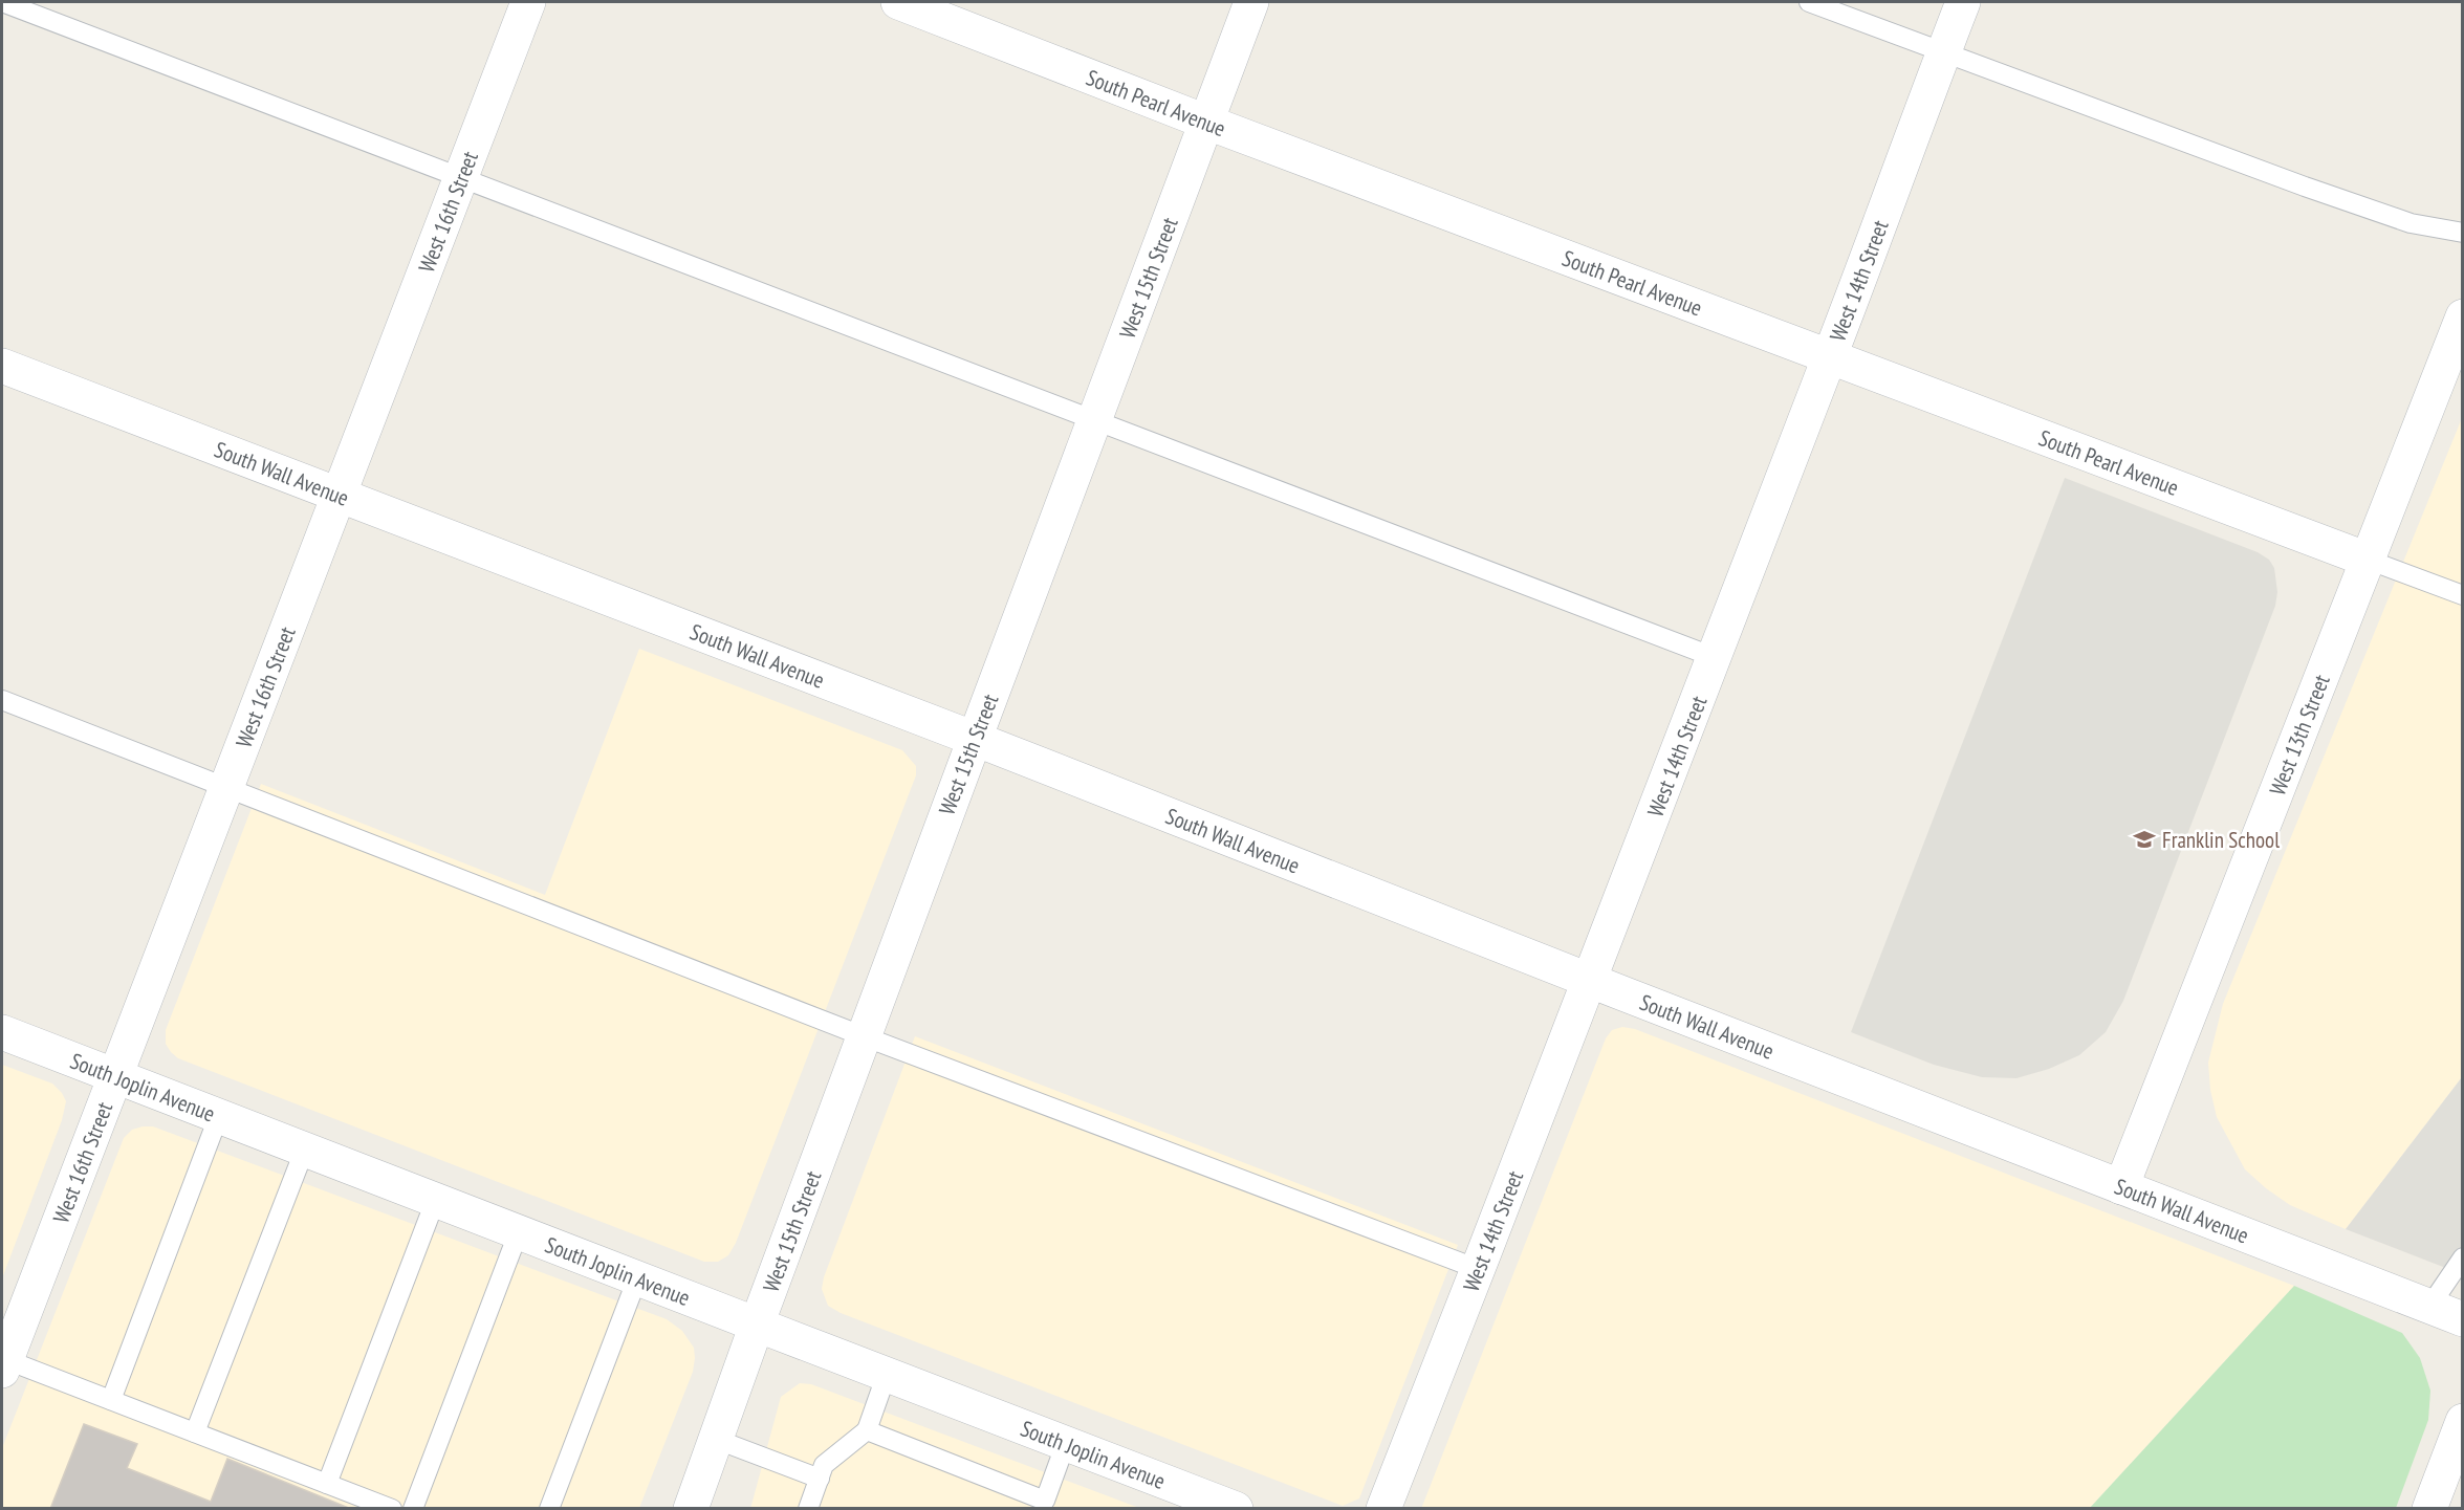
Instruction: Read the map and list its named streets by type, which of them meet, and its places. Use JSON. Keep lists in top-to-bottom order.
{
  "streets": {
    "street": [
      "South Pearl Avenue",
      "West 16th Street",
      "West 15th Street",
      "West 14th Street",
      "South Wall Avenue",
      "West 13th Street",
      "South Joplin Avenue"
    ]
  },
  "crossings": [
    ["South Pearl Avenue", "West 15th Street"],
    ["South Pearl Avenue", "West 14th Street"],
    ["South Pearl Avenue", "West 13th Street"],
    ["West 16th Street", "South Wall Avenue"],
    ["West 16th Street", "South Joplin Avenue"],
    ["West 15th Street", "South Wall Avenue"],
    ["West 15th Street", "South Joplin Avenue"],
    ["West 14th Street", "South Wall Avenue"],
    ["South Wall Avenue", "West 13th Street"]
  ],
  "places": {
    "school or university": ["Franklin School"]
  }
}
